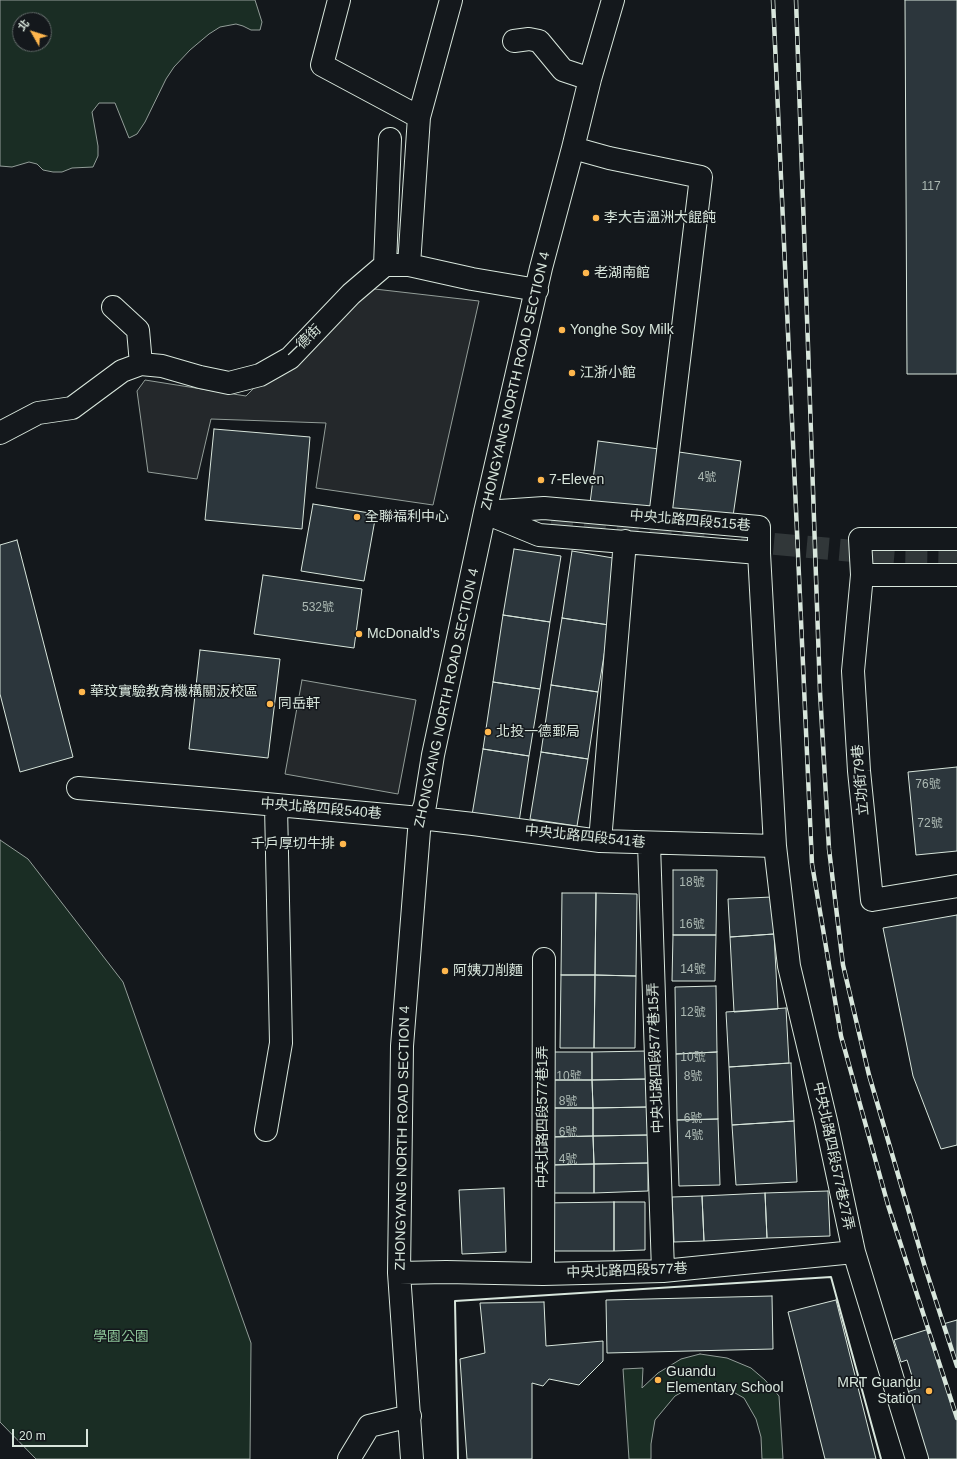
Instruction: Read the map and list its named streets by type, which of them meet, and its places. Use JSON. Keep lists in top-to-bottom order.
{
  "streets": {
    "street": [
      "一德街",
      "ZHONGYANG NORTH ROAD SECTION 4",
      "中央北路四段515巷",
      "立功街79巷",
      "中央北路四段540巷",
      "中央北路四段541巷",
      "中央北路四段577巷15弄",
      "中央北路四段577巷1弄",
      "中央北路四段577巷27弄",
      "中央北路四段577巷"
    ]
  },
  "crossings": [
    ["ZHONGYANG NORTH ROAD SECTION 4", "中央北路四段515巷"],
    ["ZHONGYANG NORTH ROAD SECTION 4", "中央北路四段540巷"],
    ["ZHONGYANG NORTH ROAD SECTION 4", "中央北路四段541巷"],
    ["ZHONGYANG NORTH ROAD SECTION 4", "中央北路四段577巷"],
    ["中央北路四段515巷", "中央北路四段577巷27弄"],
    ["中央北路四段540巷", "中央北路四段541巷"],
    ["中央北路四段541巷", "中央北路四段577巷15弄"],
    ["中央北路四段541巷", "中央北路四段577巷27弄"],
    ["中央北路四段577巷15弄", "中央北路四段577巷"],
    ["中央北路四段577巷1弄", "中央北路四段577巷"],
    ["中央北路四段577巷27弄", "中央北路四段577巷"]
  ],
  "parks": ["學園公園"],
  "places": [
    "李大吉溫洲大餛飩",
    "老湖南館",
    "Yonghe Soy Milk",
    "江浙小館",
    "7-Eleven",
    "全聯福利中心",
    "McDonald's",
    "華玟實驗教育機構關汳校區",
    "同岳軒",
    "北投一德郵局",
    "千戶厚切牛排",
    "阿姨刀削麵",
    "Guandu Elementary School",
    "MRT Guandu Station"
  ],
  "house_numbers": [
    "117",
    "4號",
    "532號",
    "76號",
    "72號",
    "18號",
    "16號",
    "14號",
    "12號",
    "10號",
    "10號",
    "8號",
    "8號",
    "6號",
    "6號",
    "4號",
    "4號"
  ],
  "scale_bar": "20 m",
  "north": "top left"
}
